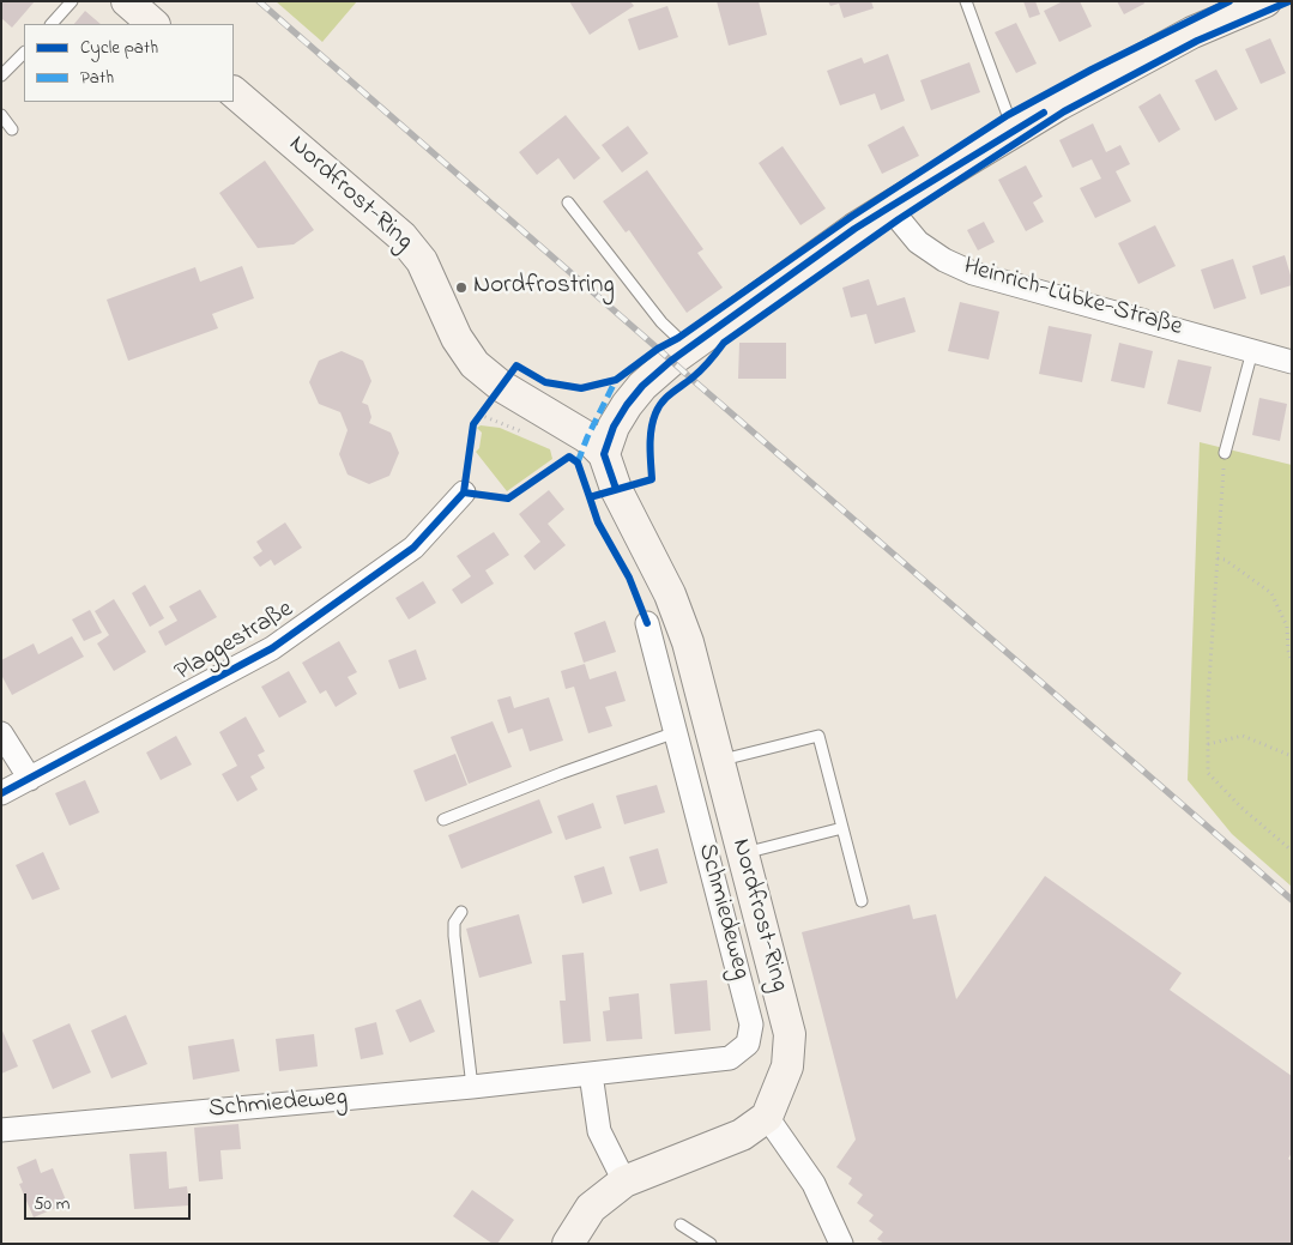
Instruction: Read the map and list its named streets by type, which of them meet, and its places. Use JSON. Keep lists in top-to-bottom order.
{
  "streets": {
    "street": [
      "Nordfrost-Ring",
      "Heinrich-Lübke-Straße",
      "Plaggestraße",
      "Schmiedeweg"
    ]
  },
  "places": ["Nordfrostring"],
  "legend": ["Cycle path", "Path"],
  "scale_bar": "50 m"
}
